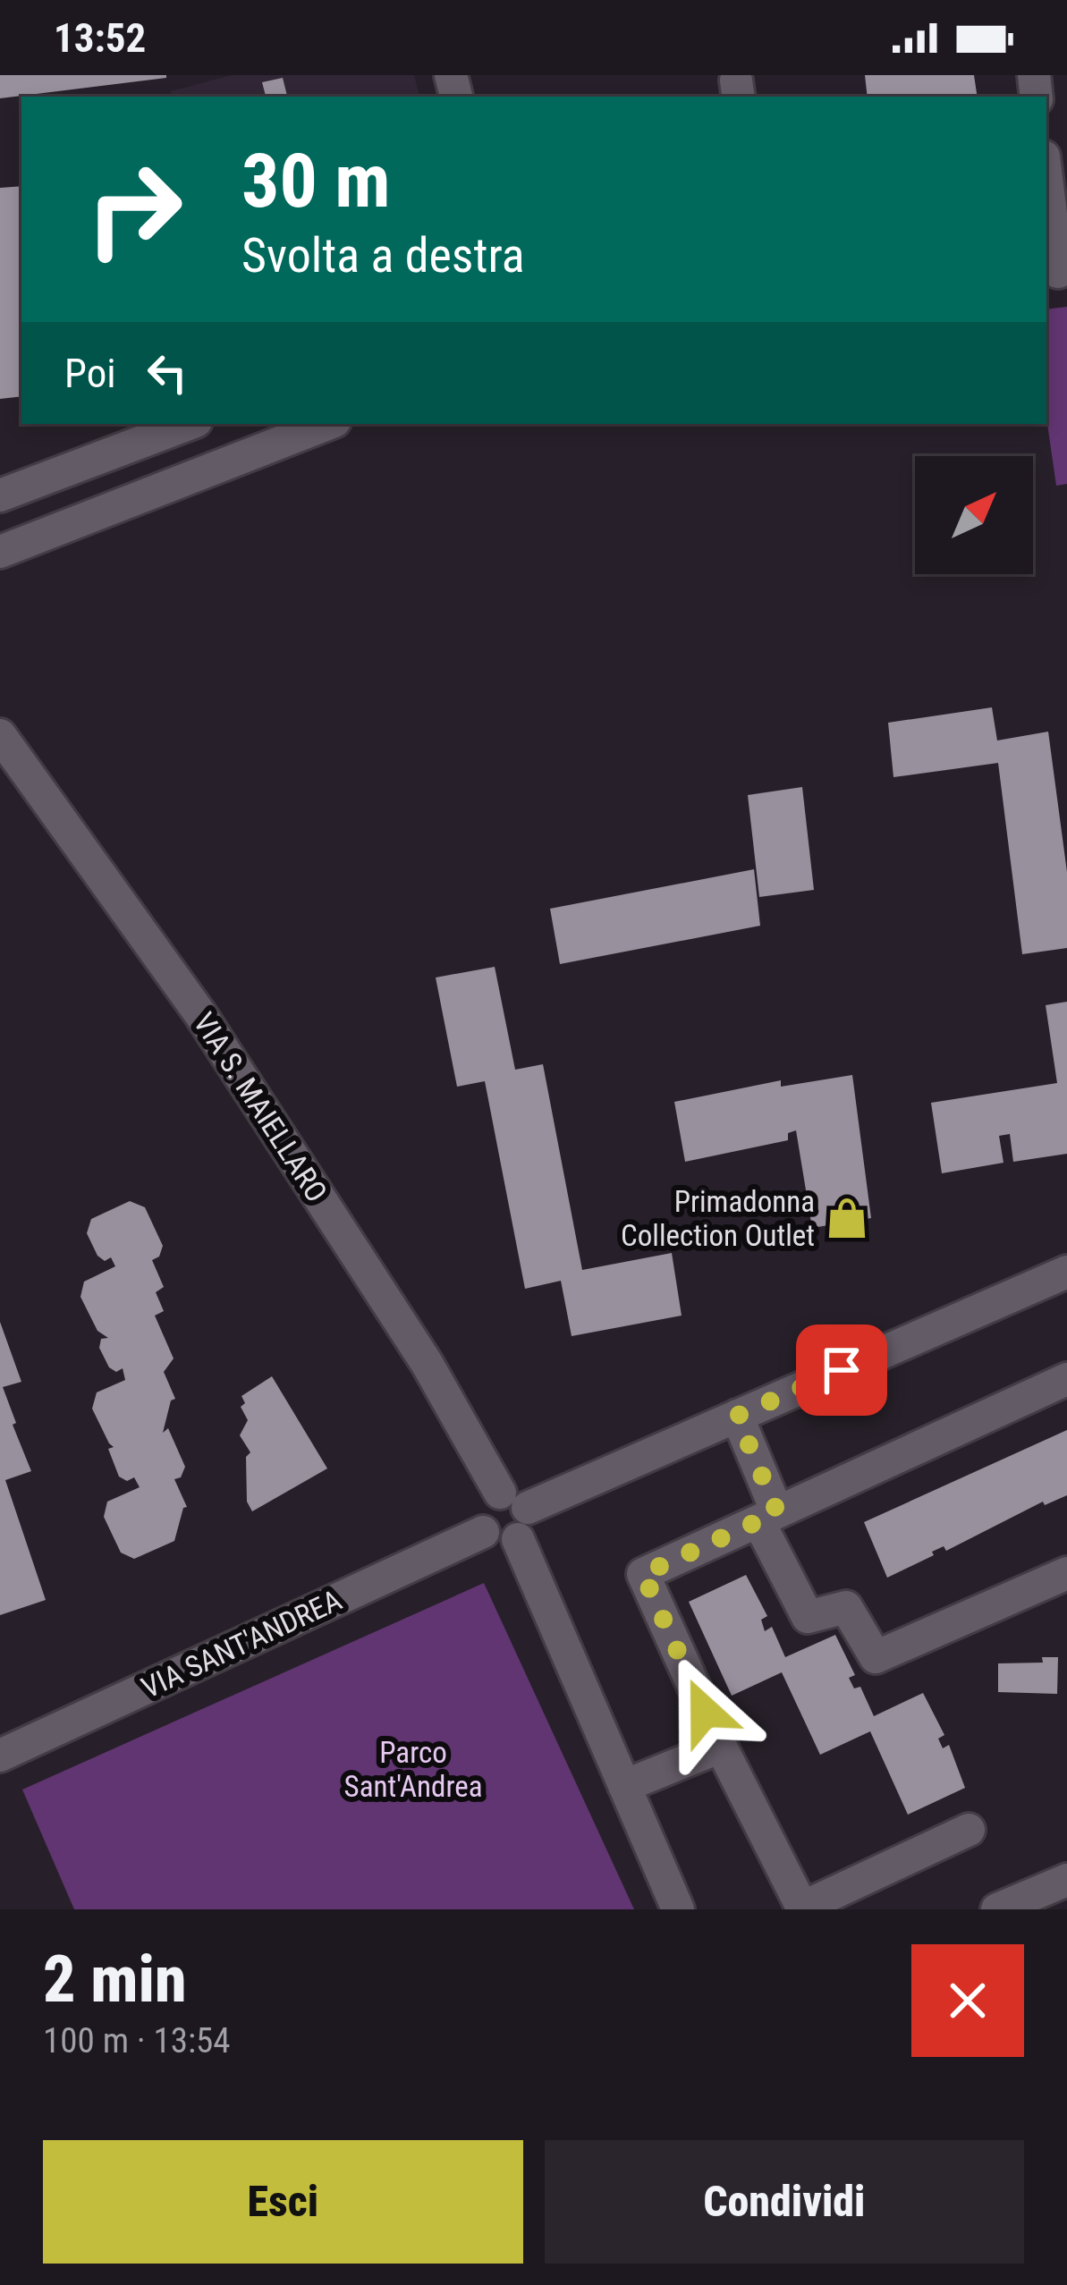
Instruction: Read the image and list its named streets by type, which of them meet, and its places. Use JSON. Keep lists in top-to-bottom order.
{
  "streets": {
    "street": ["VIA S. MAIELLARO", "VIA SANT'ANDREA"]
  },
  "crossings": [
    ["VIA S. MAIELLARO", "VIA SANT'ANDREA"]
  ],
  "parks": ["Parco Sant'Andrea"],
  "places": {
    "shop": ["Primadonna Collection Outlet"]
  },
  "north": "top right",
  "page": {
    "status": "13:52",
    "turn": ["30 m", "Svolta a destra"],
    "then": "Poi",
    "heading": ["2 min", "100 m · 13:54"],
    "buttons": ["Esci", "Condividi"]
  }
}
